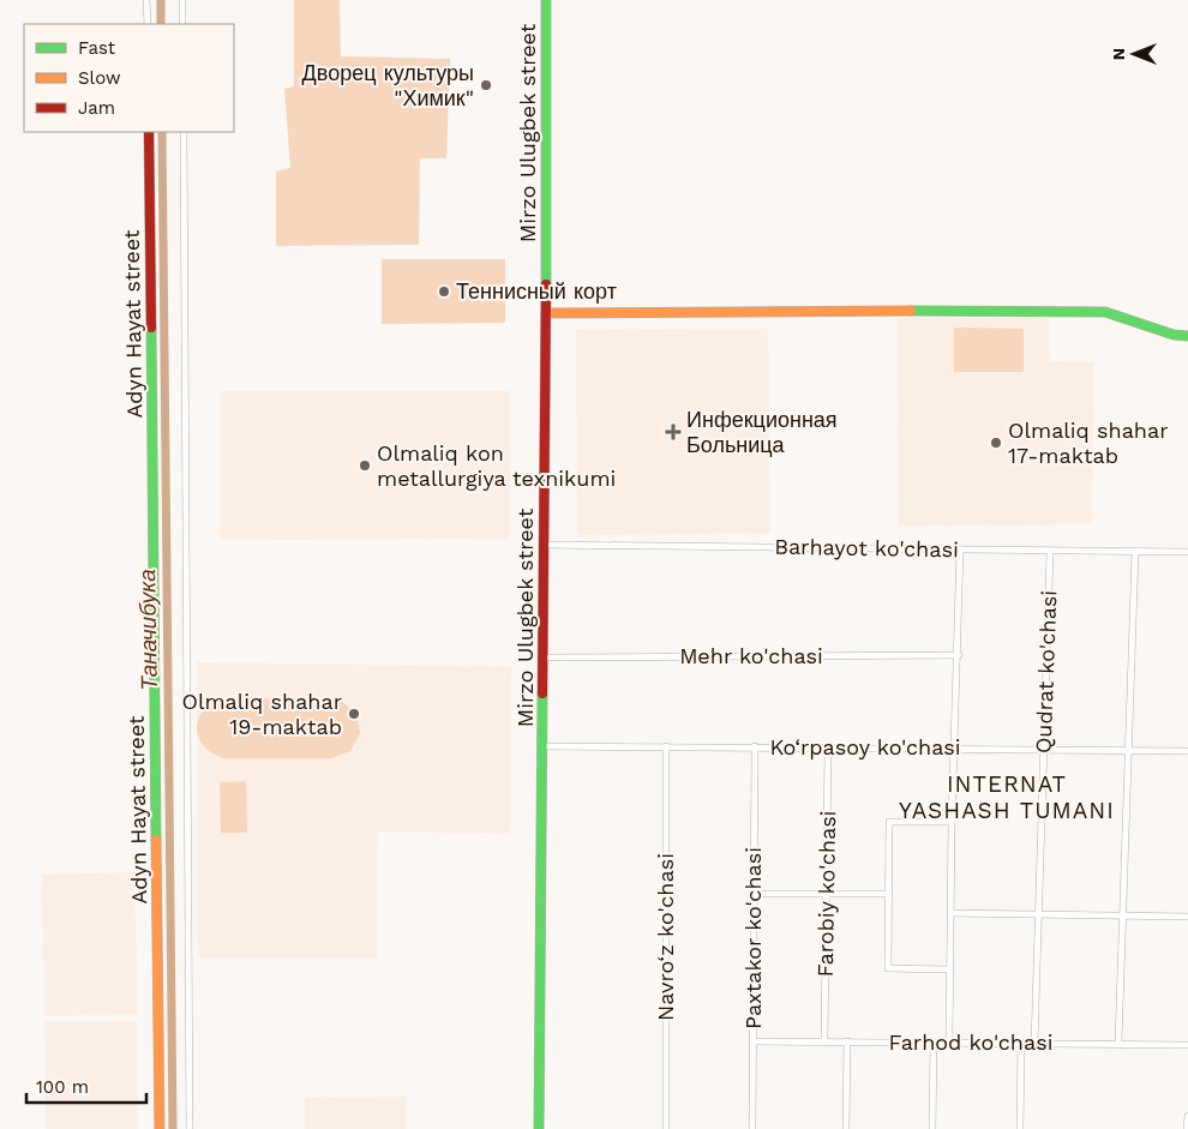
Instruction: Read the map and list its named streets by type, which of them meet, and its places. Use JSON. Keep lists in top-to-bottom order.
{
  "streets": {
    "street": [
      "Mirzo Ulugbek street",
      "Adyn Hayat street",
      "Barhayot ko'chasi",
      "Mehr ko'chasi",
      "Qudrat ko'chasi",
      "Ko‘rpasoy ko'chasi",
      "Farobiy ko'chasi",
      "Navro‘z ko'chasi",
      "Paxtakor ko'chasi",
      "Farhod ko'chasi"
    ]
  },
  "crossings": [
    ["Mirzo Ulugbek street", "Barhayot ko'chasi"],
    ["Mirzo Ulugbek street", "Mehr ko'chasi"],
    ["Mirzo Ulugbek street", "Ko‘rpasoy ko'chasi"],
    ["Barhayot ko'chasi", "Qudrat ko'chasi"],
    ["Qudrat ko'chasi", "Ko‘rpasoy ko'chasi"],
    ["Qudrat ko'chasi", "Farhod ko'chasi"],
    ["Ko‘rpasoy ko'chasi", "Farobiy ko'chasi"],
    ["Ko‘rpasoy ko'chasi", "Navro‘z ko'chasi"],
    ["Ko‘rpasoy ko'chasi", "Paxtakor ko'chasi"],
    ["Farobiy ko'chasi", "Farhod ko'chasi"],
    ["Paxtakor ko'chasi", "Farhod ko'chasi"]
  ],
  "districts": ["INTERNAT YASHASH TUMANI"],
  "water": ["Таначибука"],
  "places": {
    "other": [
      "Дворец культуры \"Химик\"",
      "Теннисный корт",
      "Olmaliq shahar 17-maktab",
      "Olmaliq kon metallurgiya texnikumi",
      "Olmaliq shahar 19-maktab"
    ],
    "health": ["Инфекционная Больница"]
  },
  "legend": ["Fast", "Slow", "Jam"],
  "scale_bar": "100 m",
  "north": "left"
}
